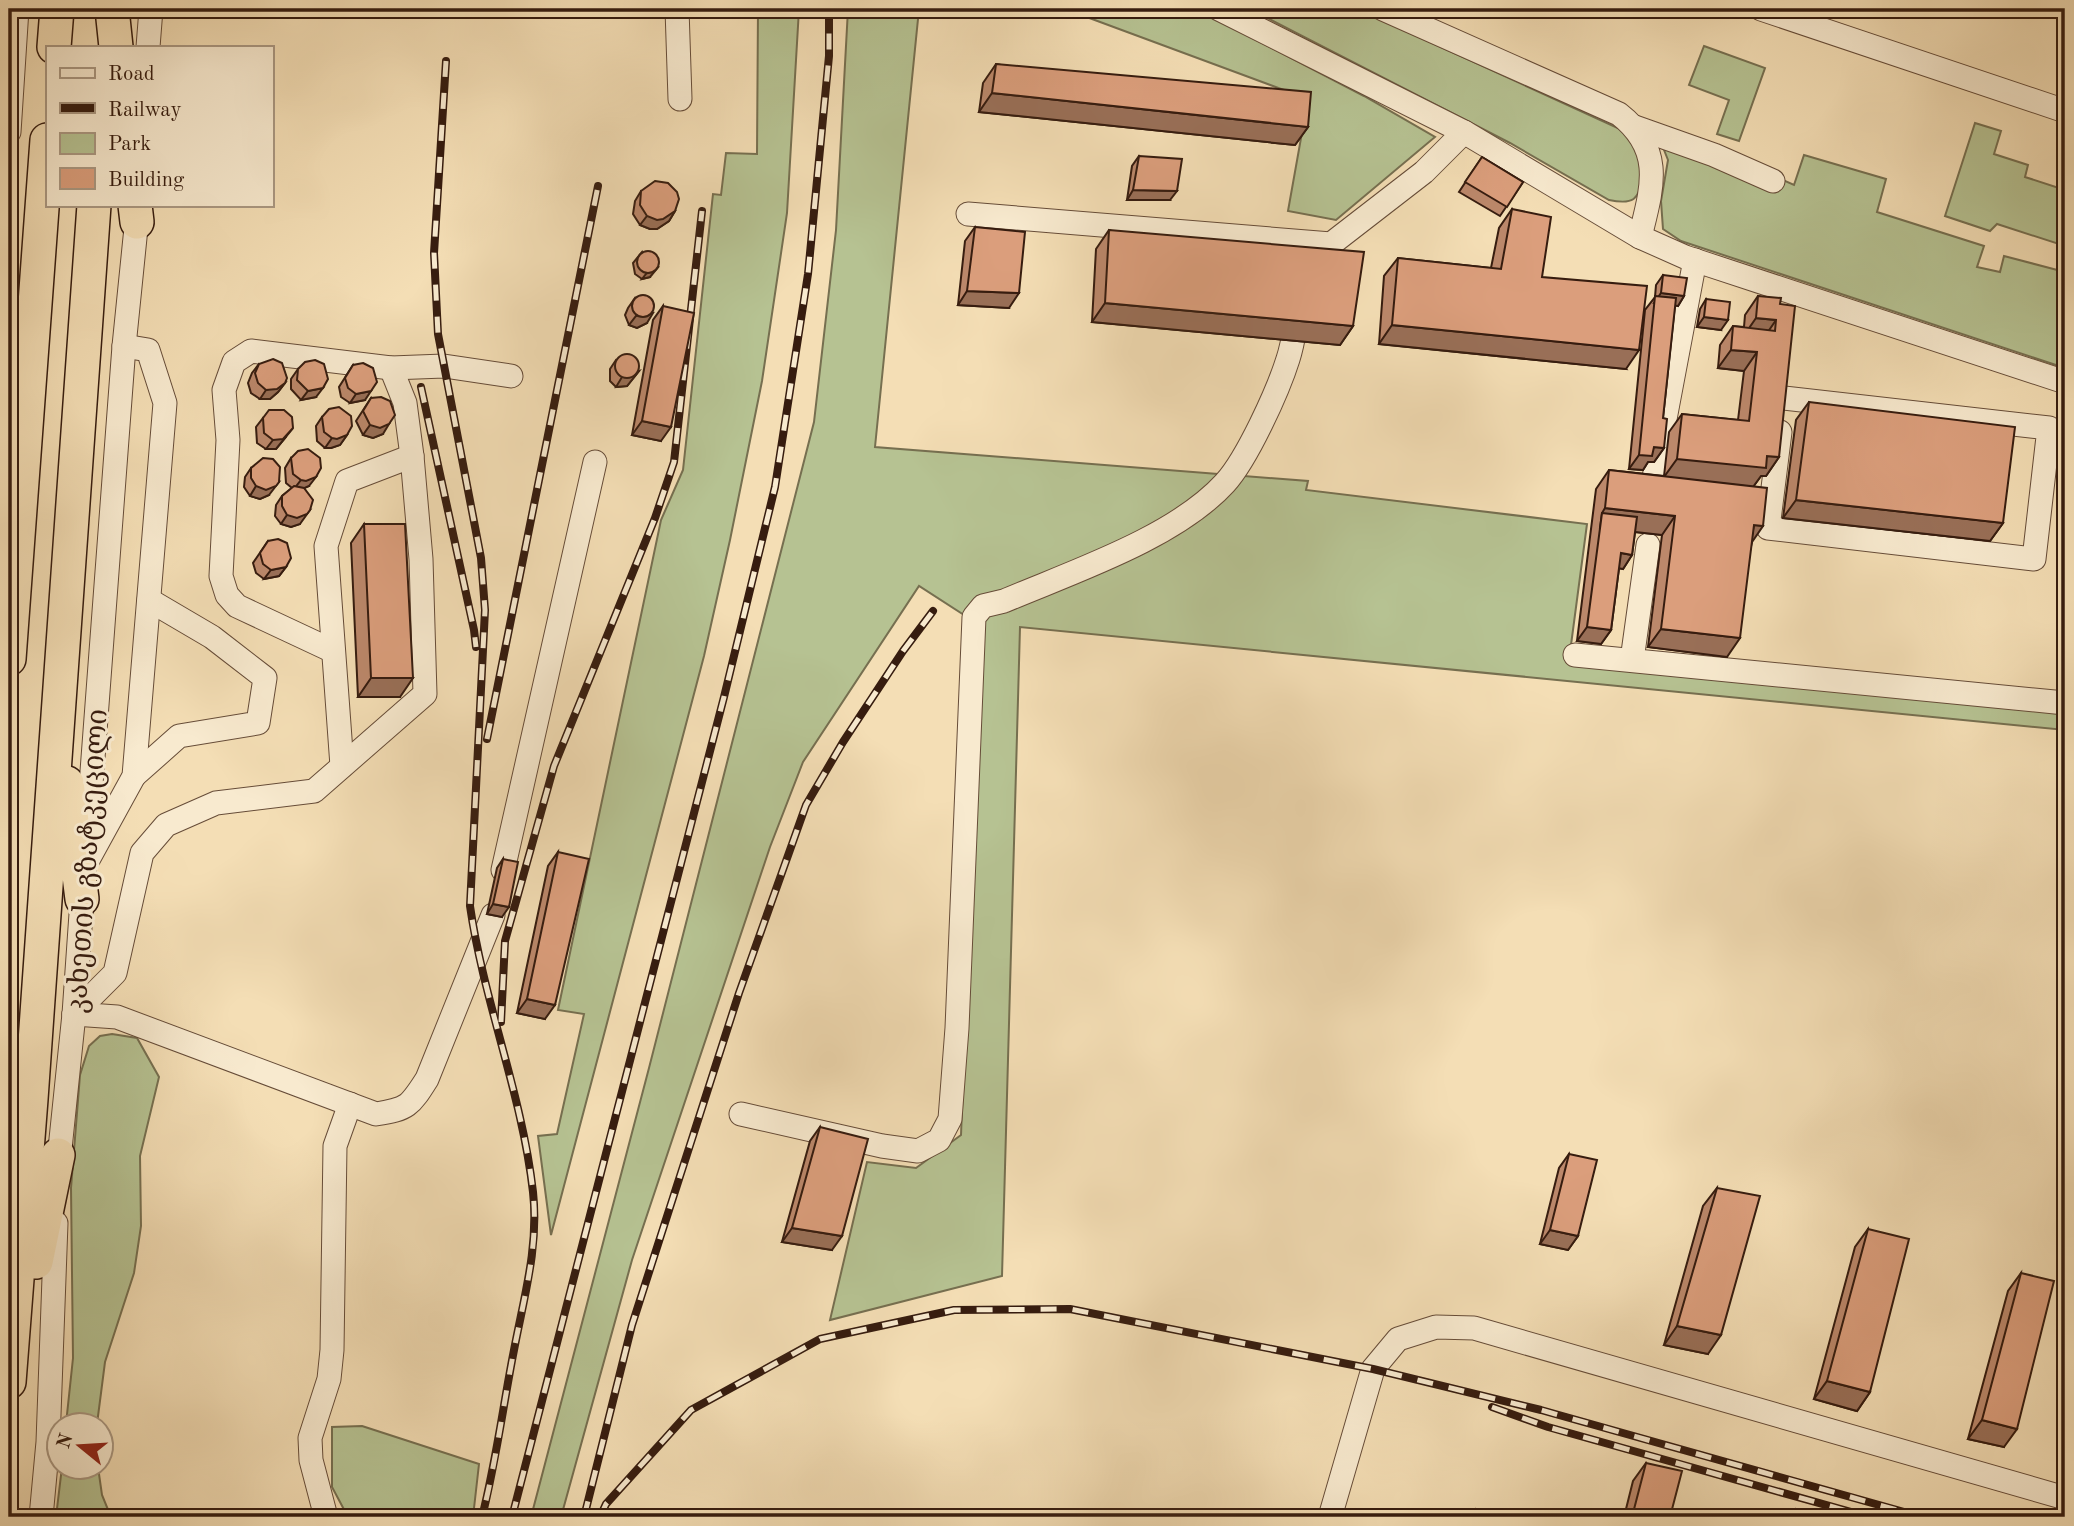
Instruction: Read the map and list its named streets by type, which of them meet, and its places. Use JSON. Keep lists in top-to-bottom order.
{
  "streets": {
    "highway": ["კახეთის გზატკეცილი"]
  },
  "legend": [
    "Road",
    "Railway",
    "Park",
    "Building"
  ],
  "north": "left"
}
